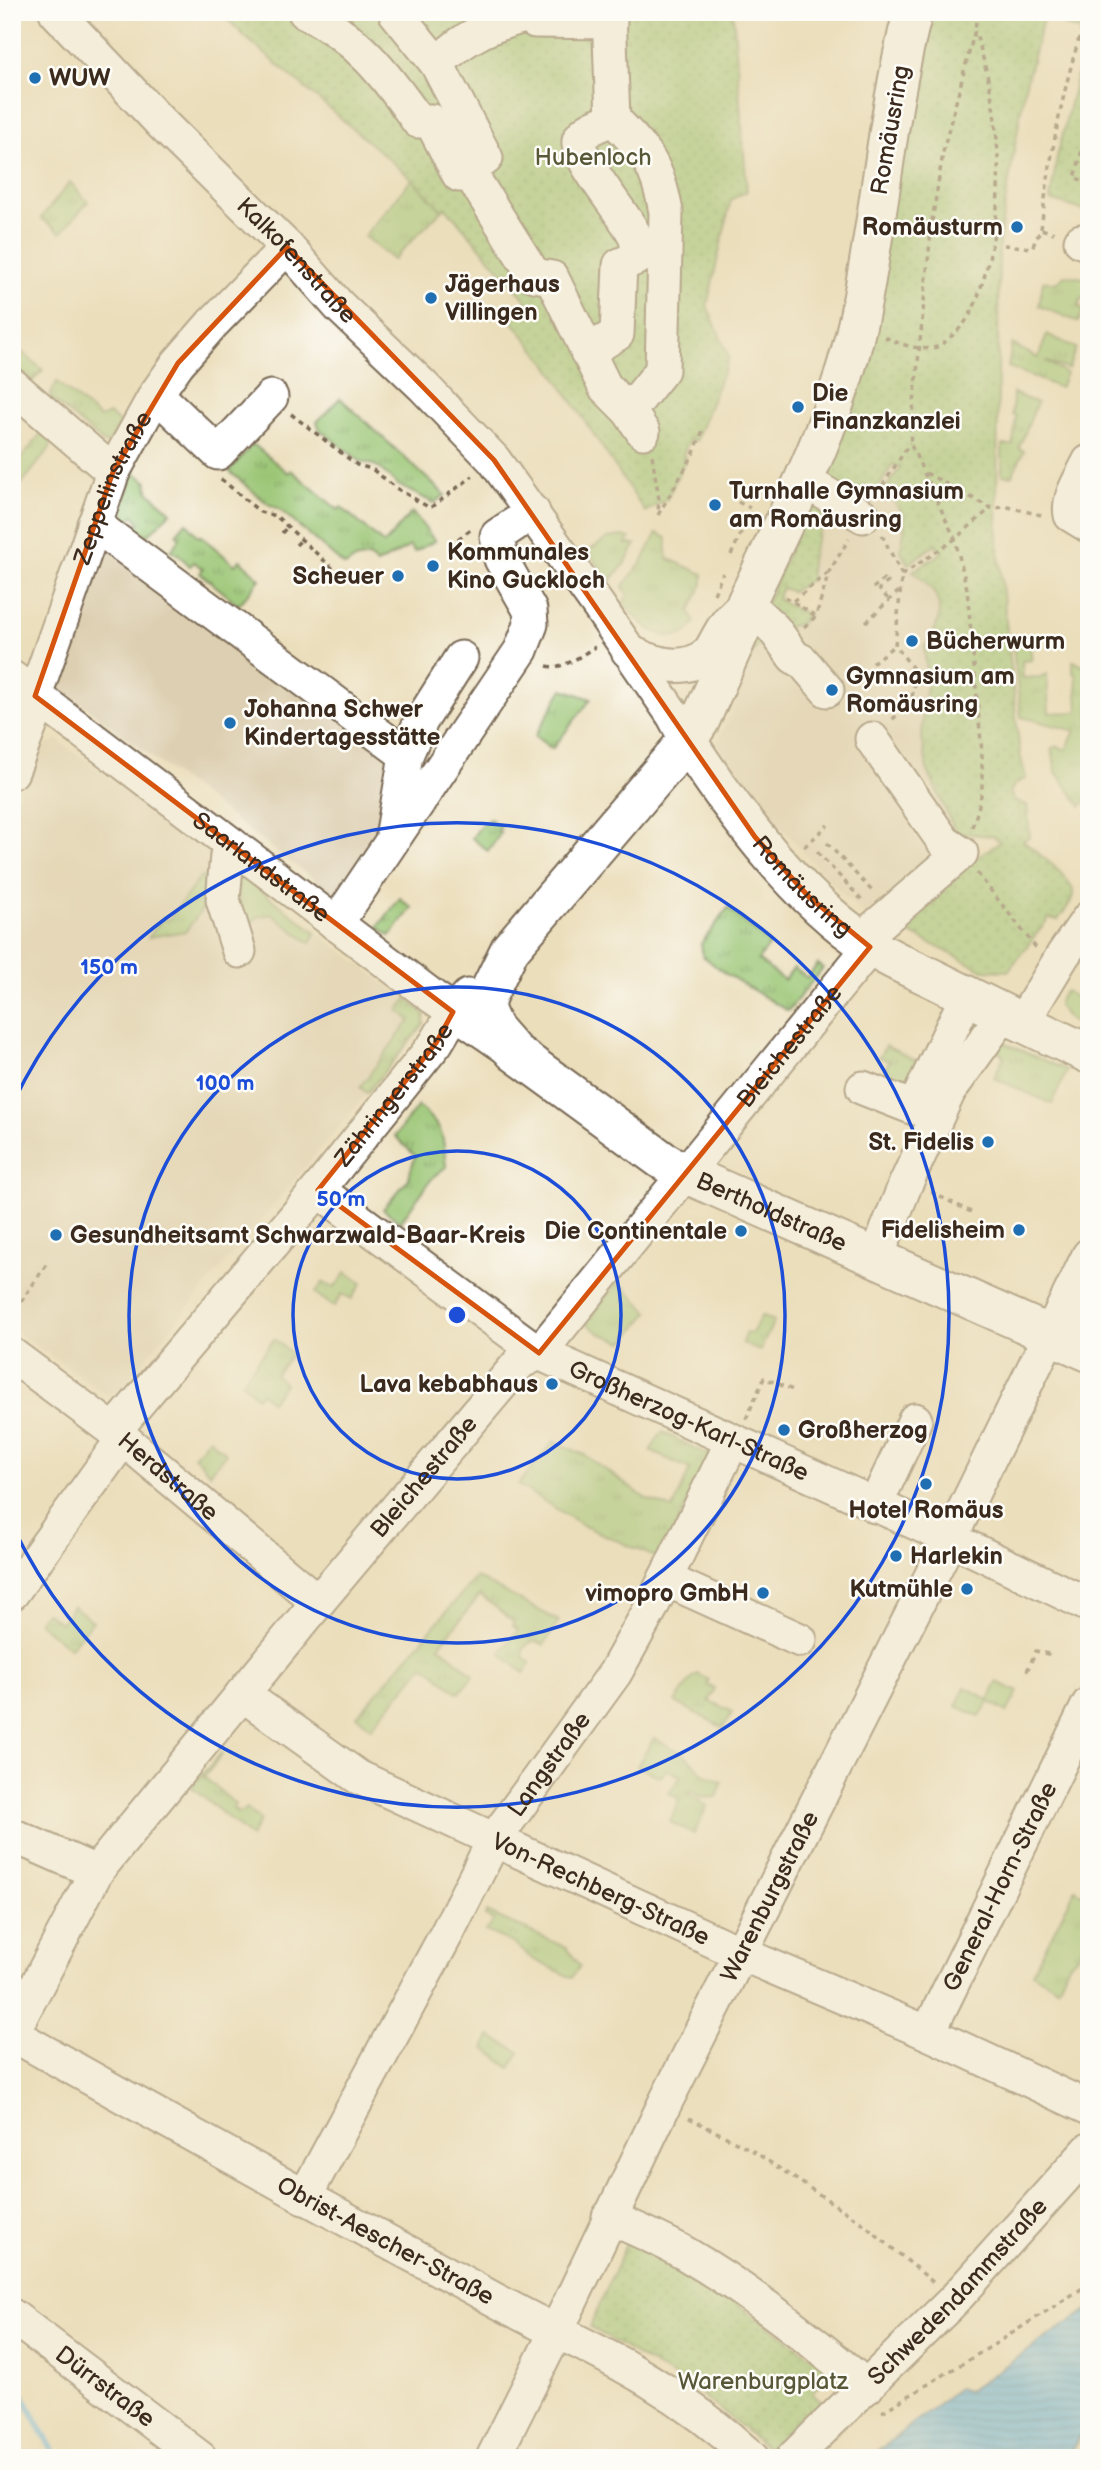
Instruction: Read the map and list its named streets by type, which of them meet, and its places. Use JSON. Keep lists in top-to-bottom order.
{
  "streets": {
    "main road": [
      "Romäusring",
      "Zähringerstraße",
      "Bertholdstraße",
      "Warenburgstraße"
    ],
    "street": [
      "Kalkofenstraße",
      "Zeppelinstraße",
      "Saarlandstraße",
      "Bleichestraße",
      "Großherzog-Karl-Straße",
      "Herdstraße",
      "Langstraße",
      "General-Horn-Straße",
      "Von-Rechberg-Straße",
      "Obrist-Aescher-Straße",
      "Schwedendammstraße",
      "Dürrstraße"
    ]
  },
  "crossings": [
    ["Romäusring", "Kalkofenstraße"],
    ["Romäusring", "Bleichestraße"],
    ["Romäusring", "Zähringerstraße"],
    ["Kalkofenstraße", "Zeppelinstraße"],
    ["Kalkofenstraße", "Zähringerstraße"],
    ["Zeppelinstraße", "Saarlandstraße"],
    ["Saarlandstraße", "Zähringerstraße"],
    ["Saarlandstraße", "Bertholdstraße"],
    ["Bleichestraße", "Bertholdstraße"],
    ["Bleichestraße", "Großherzog-Karl-Straße"],
    ["Bleichestraße", "Herdstraße"],
    ["Bleichestraße", "Von-Rechberg-Straße"],
    ["Bleichestraße", "Obrist-Aescher-Straße"],
    ["Zähringerstraße", "Bertholdstraße"],
    ["Zähringerstraße", "Großherzog-Karl-Straße"],
    ["Zähringerstraße", "Herdstraße"],
    ["Bertholdstraße", "Warenburgstraße"],
    ["Großherzog-Karl-Straße", "Langstraße"],
    ["Großherzog-Karl-Straße", "Warenburgstraße"],
    ["Langstraße", "Von-Rechberg-Straße"],
    ["Langstraße", "Obrist-Aescher-Straße"],
    ["General-Horn-Straße", "Von-Rechberg-Straße"],
    ["Von-Rechberg-Straße", "Warenburgstraße"],
    ["Warenburgstraße", "Obrist-Aescher-Straße"]
  ],
  "parks": ["Hubenloch", "Warenburgplatz"],
  "places": [
    "WUW",
    "Romäusturm",
    "Jägerhaus Villingen",
    "Die Finanzkanzlei",
    "Turnhalle Gymnasium am Romäusring",
    "Kommunales Kino Guckloch",
    "Scheuer",
    "Bücherwurm",
    "Gymnasium am Romäusring",
    "Johanna Schwer Kindertagesstätte",
    "St. Fidelis",
    "Fidelisheim",
    "Die Continentale",
    "Gesundheitsamt Schwarzwald-Baar-Kreis",
    "Lava kebabhaus",
    "Großherzog",
    "Hotel Romäus",
    "Harlekin",
    "Kutmühle",
    "vimopro GmbH"
  ],
  "rings": ["150 m", "100 m", "50 m"]
}
